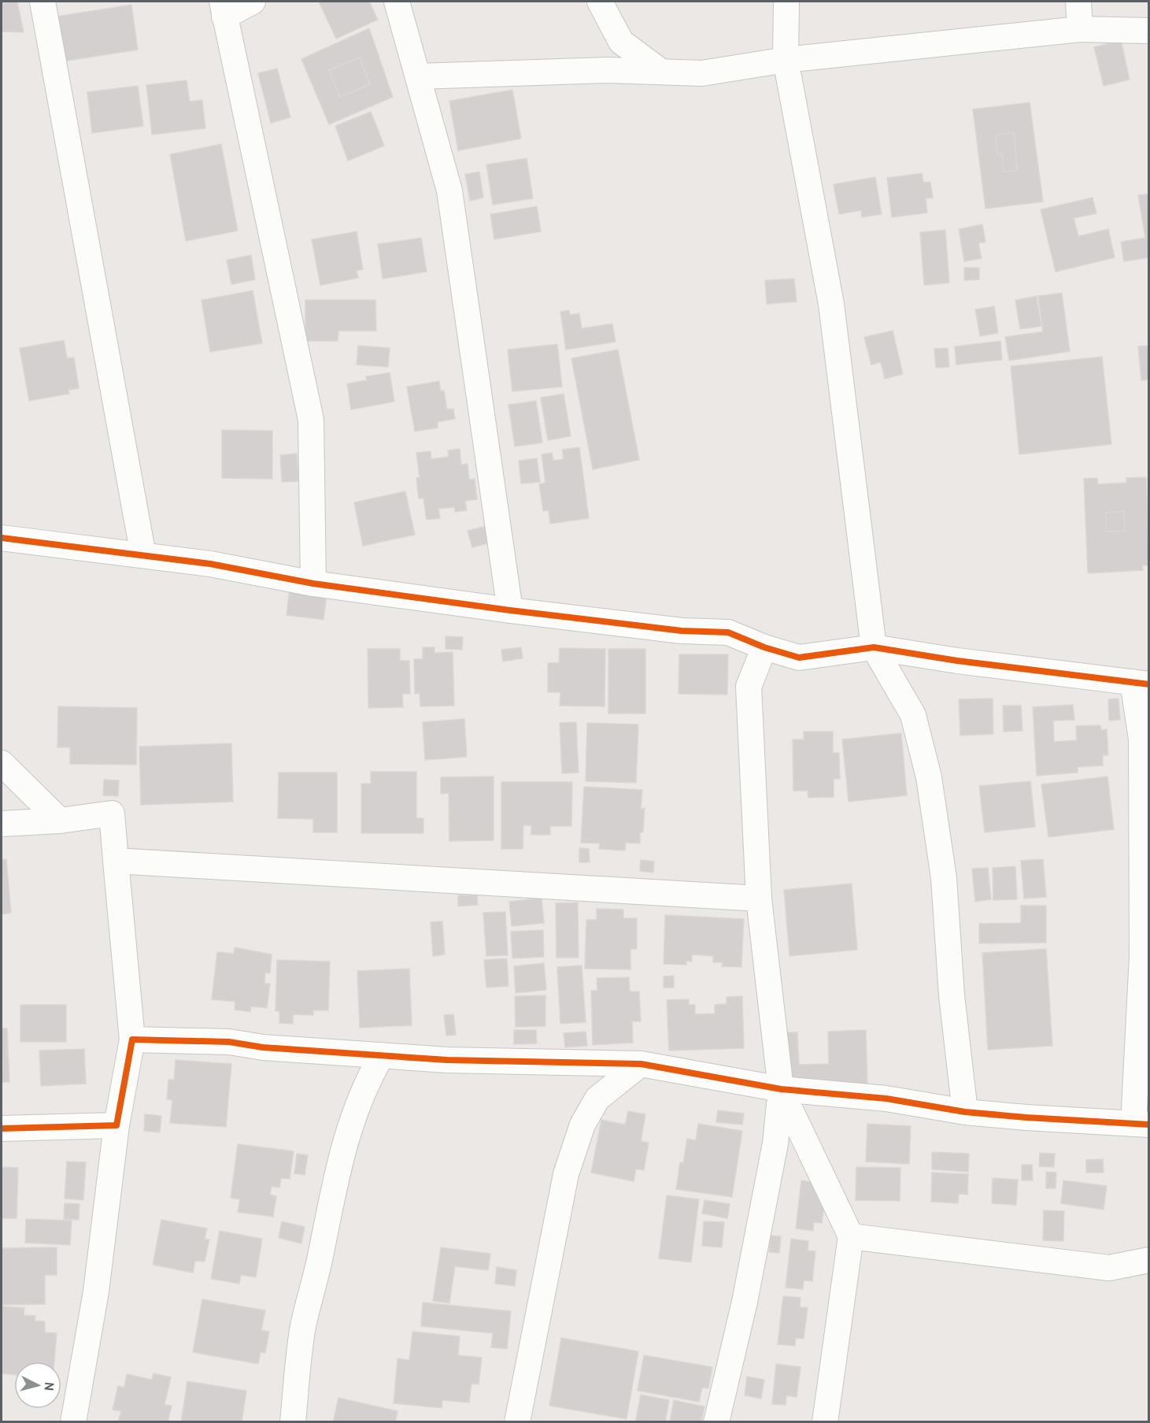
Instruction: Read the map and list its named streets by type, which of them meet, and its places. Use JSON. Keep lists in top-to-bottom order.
{
  "north": "right"
}
